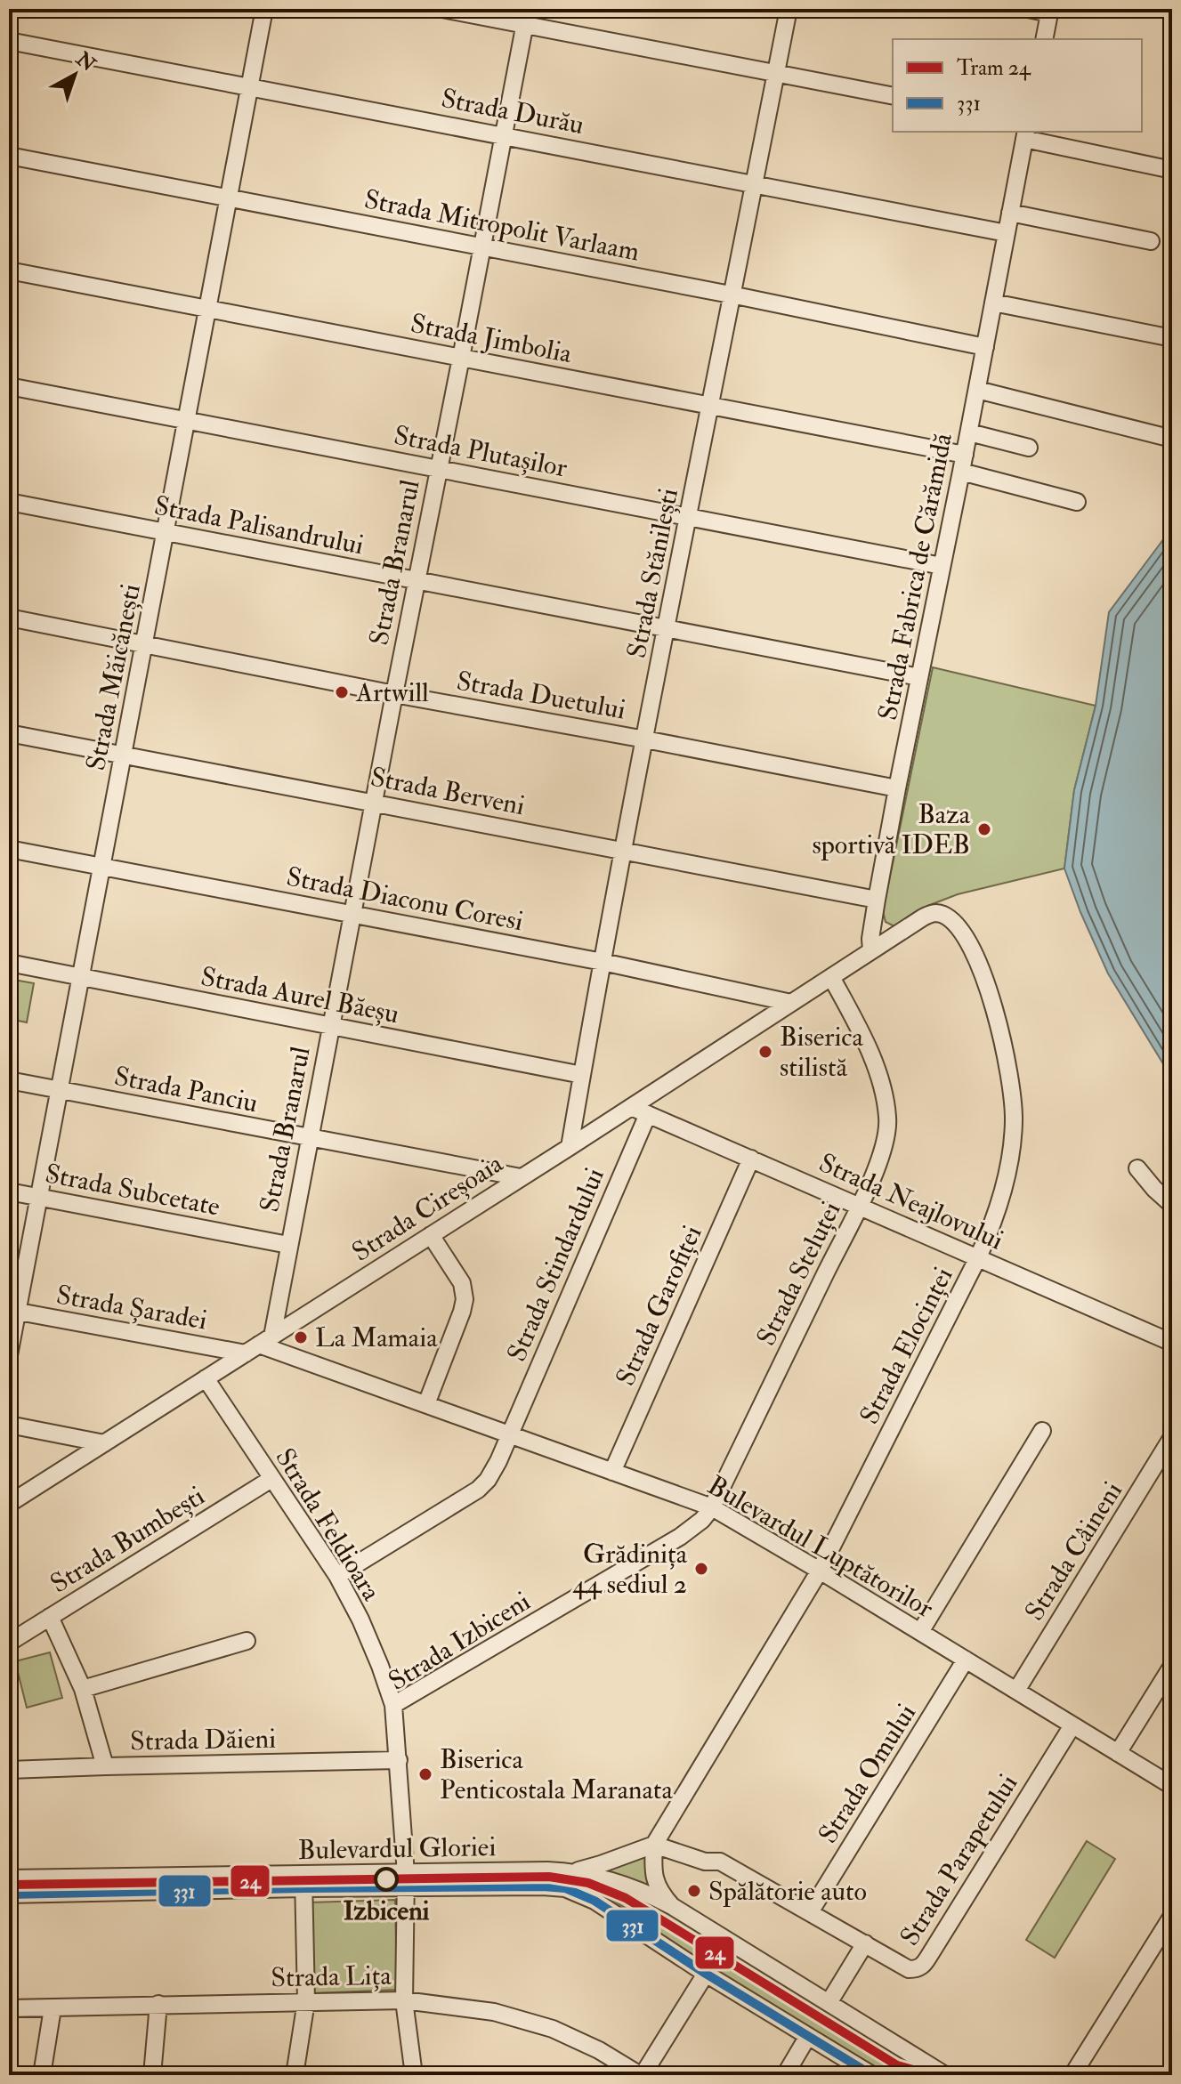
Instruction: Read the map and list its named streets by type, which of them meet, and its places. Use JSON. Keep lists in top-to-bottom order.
{
  "streets": {
    "street": [
      "Strada Durău",
      "Strada Mitropolit Varlaam",
      "Strada Jimbolia",
      "Strada Plutașilor",
      "Strada Palisandrului",
      "Strada Branarul",
      "Strada Stănilești",
      "Strada Fabrica de Cărămidă",
      "Strada Măicănești",
      "Strada Duetului",
      "Strada Berveni",
      "Strada Diaconu Coresi",
      "Strada Aurel Băeșu",
      "Strada Panciu",
      "Strada Subcetate",
      "Strada Neajlovului",
      "Strada Cireșoaia",
      "Strada Stindardului",
      "Strada Steluței",
      "Strada Garofiței",
      "Strada Șaradei",
      "Strada Elocinței",
      "Strada Feldioara",
      "Strada Bumbești",
      "Bulevardul Luptătorilor",
      "Strada Câineni",
      "Strada Izbiceni",
      "Strada Dăieni",
      "Strada Omului",
      "Bulevardul Gloriei",
      "Strada Parapetului",
      "Strada Lița"
    ]
  },
  "crossings": [
    ["Strada Durău", "Strada Branarul"],
    ["Strada Durău", "Strada Stănilești"],
    ["Strada Durău", "Strada Fabrica de Cărămidă"],
    ["Strada Durău", "Strada Măicănești"],
    ["Strada Mitropolit Varlaam", "Strada Branarul"],
    ["Strada Mitropolit Varlaam", "Strada Stănilești"],
    ["Strada Mitropolit Varlaam", "Strada Fabrica de Cărămidă"],
    ["Strada Mitropolit Varlaam", "Strada Măicănești"],
    ["Strada Jimbolia", "Strada Branarul"],
    ["Strada Jimbolia", "Strada Stănilești"],
    ["Strada Jimbolia", "Strada Fabrica de Cărămidă"],
    ["Strada Jimbolia", "Strada Măicănești"],
    ["Strada Plutașilor", "Strada Branarul"],
    ["Strada Plutașilor", "Strada Stănilești"],
    ["Strada Plutașilor", "Strada Fabrica de Cărămidă"],
    ["Strada Plutașilor", "Strada Măicănești"],
    ["Strada Palisandrului", "Strada Branarul"],
    ["Strada Palisandrului", "Strada Stănilești"],
    ["Strada Palisandrului", "Strada Fabrica de Cărămidă"],
    ["Strada Palisandrului", "Strada Măicănești"],
    ["Strada Branarul", "Strada Duetului"],
    ["Strada Branarul", "Strada Berveni"],
    ["Strada Branarul", "Strada Diaconu Coresi"],
    ["Strada Branarul", "Strada Aurel Băeșu"],
    ["Strada Branarul", "Strada Panciu"],
    ["Strada Branarul", "Strada Subcetate"],
    ["Strada Branarul", "Strada Cireșoaia"],
    ["Strada Branarul", "Strada Șaradei"],
    ["Strada Branarul", "Bulevardul Luptătorilor"],
    ["Strada Stănilești", "Strada Duetului"],
    ["Strada Stănilești", "Strada Berveni"],
    ["Strada Stănilești", "Strada Diaconu Coresi"],
    ["Strada Stănilești", "Strada Aurel Băeșu"],
    ["Strada Stănilești", "Strada Cireșoaia"],
    ["Strada Fabrica de Cărămidă", "Strada Duetului"],
    ["Strada Fabrica de Cărămidă", "Strada Berveni"],
    ["Strada Fabrica de Cărămidă", "Strada Cireșoaia"],
    ["Strada Fabrica de Cărămidă", "Strada Elocinței"],
    ["Strada Măicănești", "Strada Duetului"],
    ["Strada Măicănești", "Strada Berveni"],
    ["Strada Măicănești", "Strada Diaconu Coresi"],
    ["Strada Măicănești", "Strada Aurel Băeșu"],
    ["Strada Măicănești", "Strada Panciu"],
    ["Strada Măicănești", "Strada Subcetate"],
    ["Strada Măicănești", "Strada Șaradei"],
    ["Strada Diaconu Coresi", "Strada Cireșoaia"],
    ["Strada Panciu", "Strada Cireșoaia"],
    ["Strada Neajlovului", "Strada Cireșoaia"],
    ["Strada Neajlovului", "Strada Stindardului"],
    ["Strada Neajlovului", "Strada Steluței"],
    ["Strada Neajlovului", "Strada Garofiței"],
    ["Strada Neajlovului", "Strada Elocinței"],
    ["Strada Cireșoaia", "Strada Steluței"],
    ["Strada Cireșoaia", "Strada Șaradei"],
    ["Strada Cireșoaia", "Strada Elocinței"],
    ["Strada Cireșoaia", "Strada Feldioara"],
    ["Strada Cireșoaia", "Bulevardul Luptătorilor"],
    ["Strada Stindardului", "Strada Feldioara"],
    ["Strada Stindardului", "Bulevardul Luptătorilor"],
    ["Strada Steluței", "Bulevardul Luptătorilor"],
    ["Strada Steluței", "Strada Izbiceni"],
    ["Strada Garofiței", "Bulevardul Luptătorilor"],
    ["Strada Șaradei", "Bulevardul Luptătorilor"],
    ["Strada Elocinței", "Bulevardul Luptătorilor"],
    ["Strada Elocinței", "Strada Parapetului"],
    ["Strada Feldioara", "Strada Bumbești"],
    ["Strada Feldioara", "Strada Izbiceni"],
    ["Bulevardul Luptătorilor", "Strada Câineni"],
    ["Bulevardul Luptătorilor", "Strada Izbiceni"],
    ["Bulevardul Luptătorilor", "Strada Omului"],
    ["Bulevardul Luptătorilor", "Strada Parapetului"],
    ["Strada Izbiceni", "Strada Dăieni"],
    ["Strada Izbiceni", "Bulevardul Gloriei"],
    ["Strada Izbiceni", "Strada Lița"],
    ["Strada Omului", "Strada Parapetului"]
  ],
  "places": [
    "Artwill",
    "Baza sportivă IDEB",
    "Biserica stilistă",
    "La Mamaia",
    "Grădinița 44 sediul 2",
    "Biserica Penticostala Maranata",
    "Izbiceni",
    "Spălătorie auto"
  ],
  "lines": ["tram line 24", "transit line 331"],
  "legend": ["Tram 24", "331"],
  "north": "top right"
}
